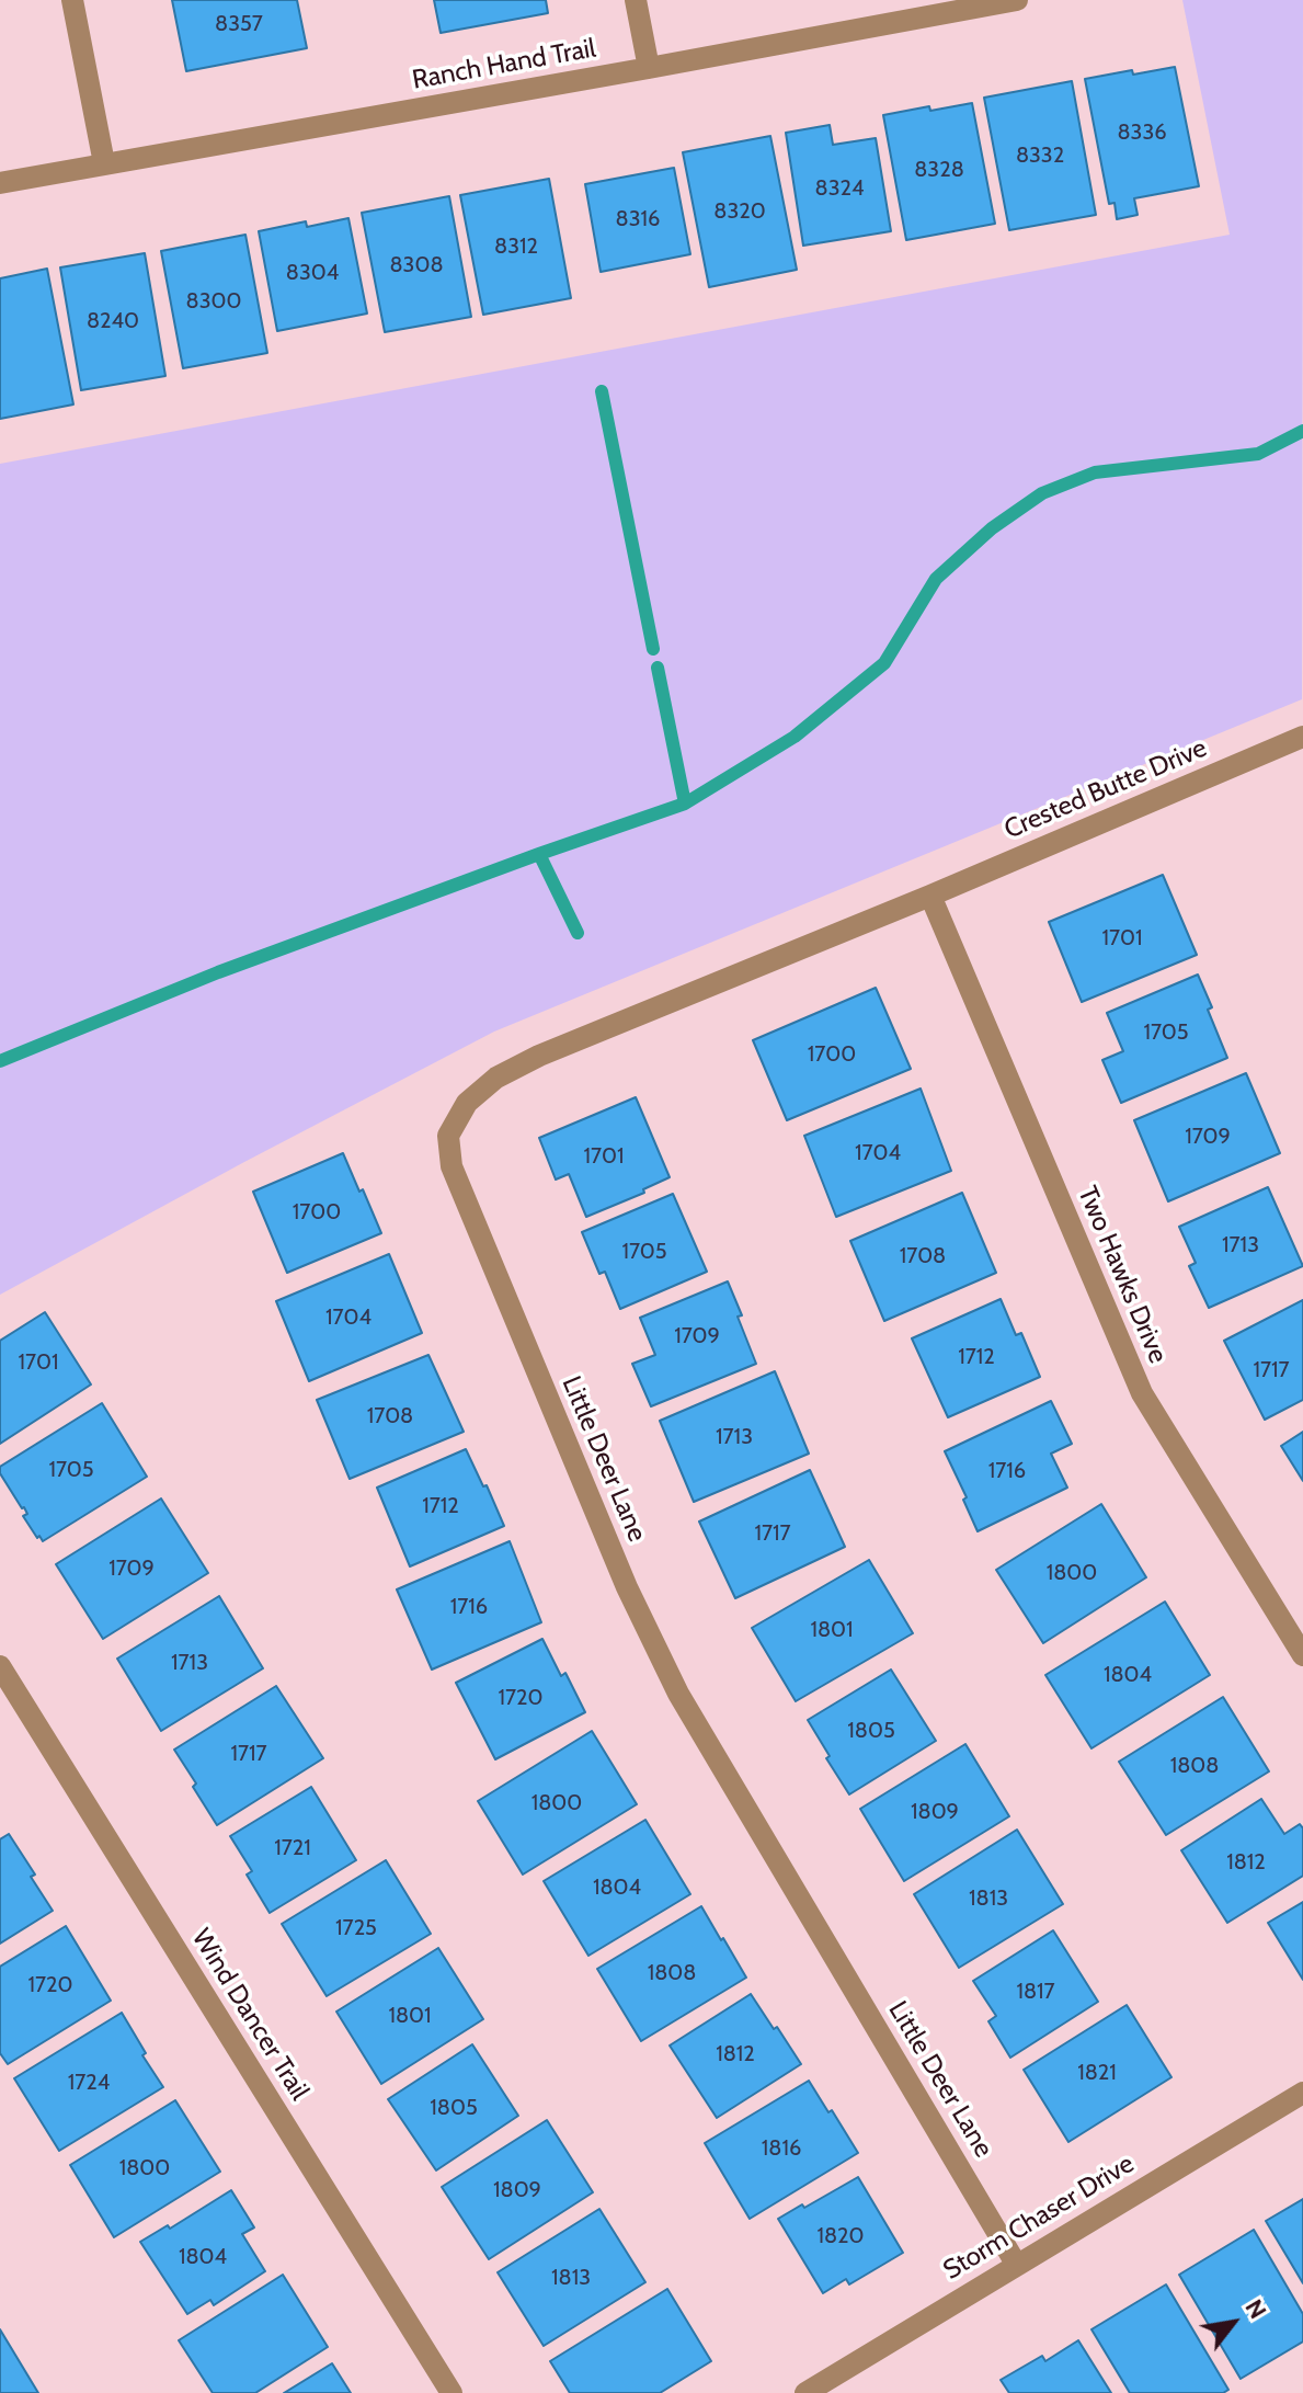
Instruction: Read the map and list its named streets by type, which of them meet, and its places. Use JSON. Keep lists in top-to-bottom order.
{
  "streets": {
    "street": [
      "Ranch Hand Trail",
      "Crested Butte Drive",
      "Two Hawks Drive",
      "Little Deer Lane",
      "Wind Dancer Trail",
      "Storm Chaser Drive"
    ]
  },
  "crossings": [
    ["Crested Butte Drive", "Two Hawks Drive"],
    ["Crested Butte Drive", "Little Deer Lane"],
    ["Two Hawks Drive", "Little Deer Lane"],
    ["Little Deer Lane", "Storm Chaser Drive"]
  ],
  "house_numbers": [
    "8357",
    "8336",
    "8332",
    "8328",
    "8324",
    "8320",
    "8316",
    "8312",
    "8308",
    "8304",
    "8300",
    "8240",
    "1701",
    "1705",
    "1700",
    "1709",
    "1704",
    "1701",
    "1700",
    "1713",
    "1705",
    "1708",
    "1704",
    "1709",
    "1712",
    "1701",
    "1717",
    "1708",
    "1713",
    "1705",
    "1716",
    "1712",
    "1717",
    "1709",
    "1800",
    "1716",
    "1801",
    "1713",
    "1804",
    "1720",
    "1805",
    "1717",
    "1808",
    "1800",
    "1809",
    "1721",
    "1812",
    "1804",
    "1813",
    "1725",
    "1808",
    "1720",
    "1817",
    "1801",
    "1812",
    "1821",
    "1724",
    "1805",
    "1816",
    "1800",
    "1809",
    "1820",
    "1804",
    "1813"
  ],
  "north": "top right"
}
